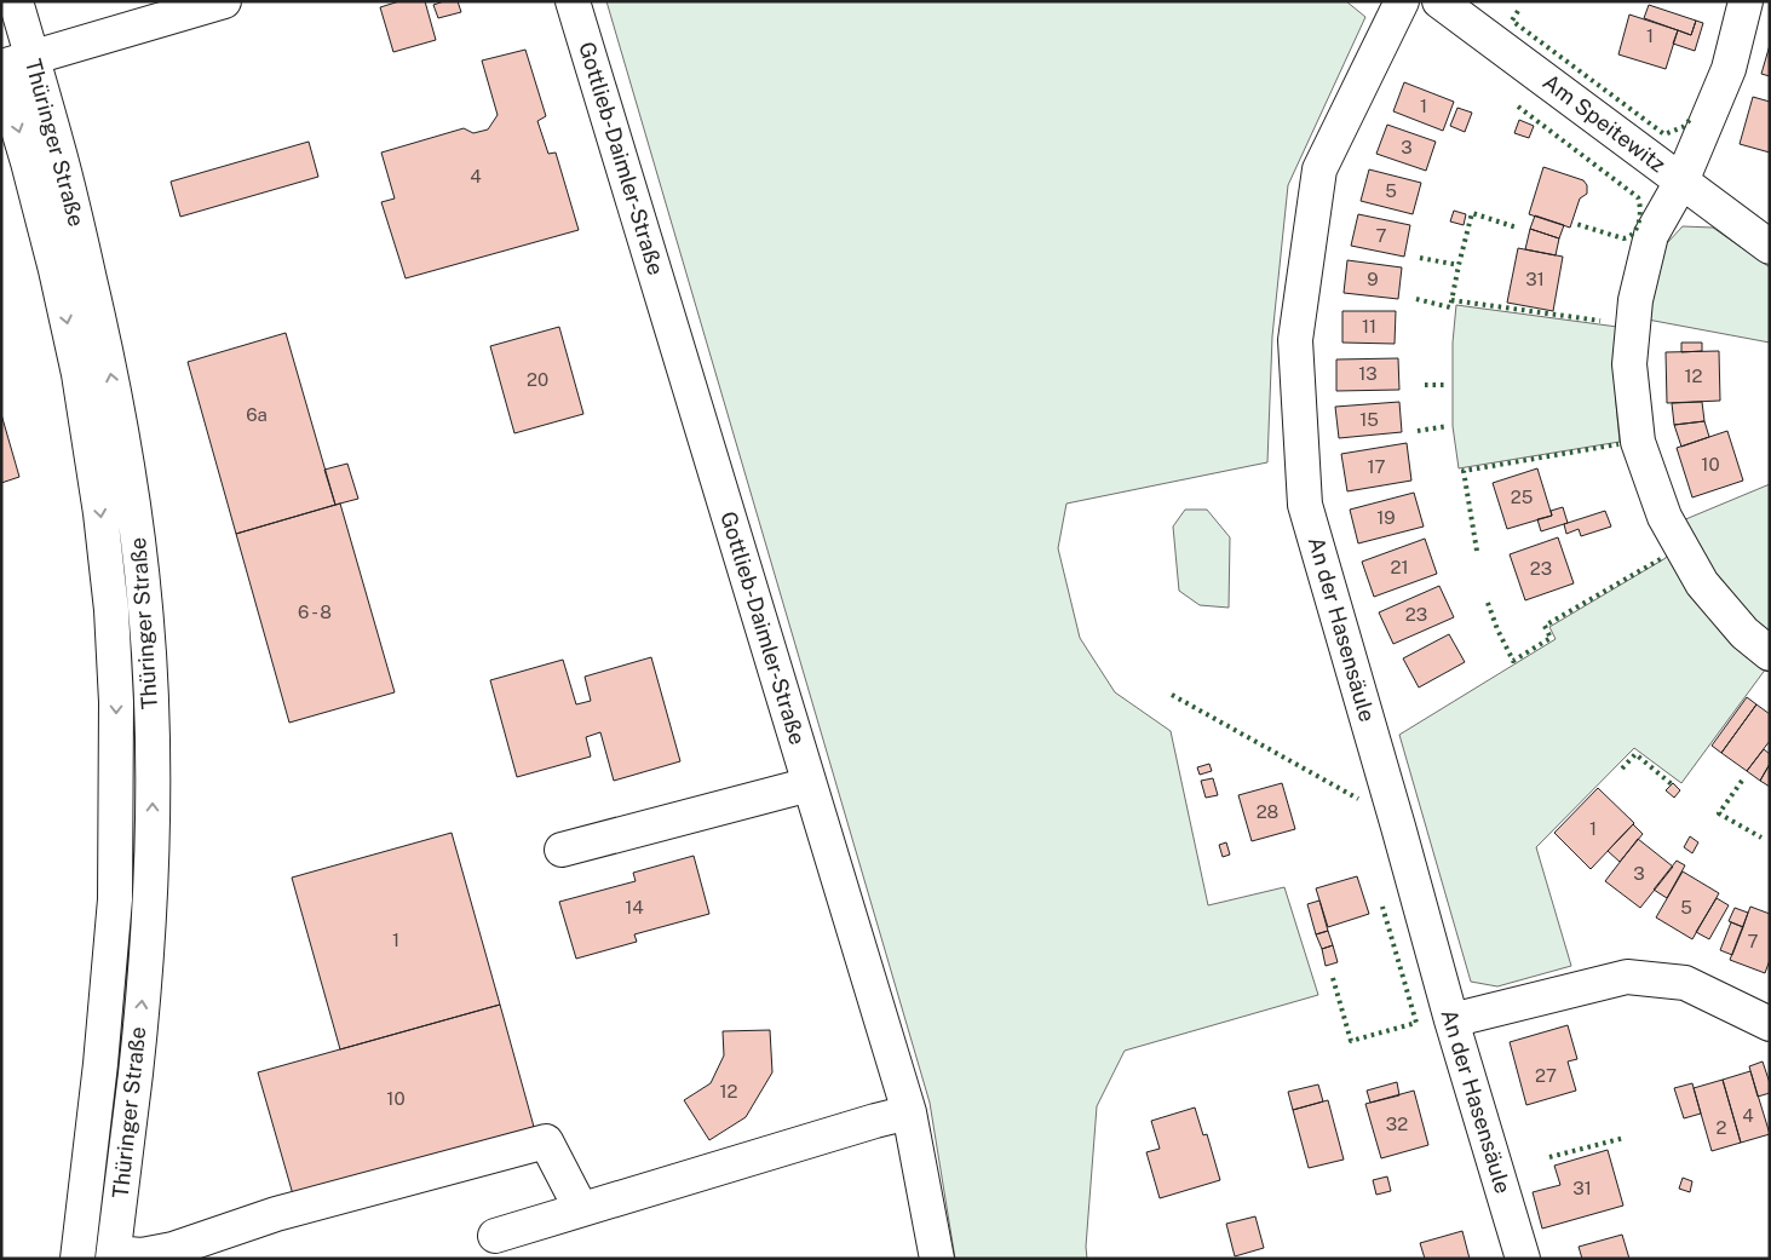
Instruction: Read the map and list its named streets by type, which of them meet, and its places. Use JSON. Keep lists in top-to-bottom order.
{
  "streets": {
    "street": [
      "Am Speitewitz",
      "Thüringer Straße",
      "Gottlieb-Daimler-Straße",
      "An der Hasensäule"
    ]
  },
  "house_numbers": [
    "1",
    "1",
    "3",
    "4",
    "5",
    "7",
    "9",
    "31",
    "11",
    "13",
    "12",
    "20",
    "6a",
    "15",
    "10",
    "17",
    "25",
    "19",
    "21",
    "23",
    "6 - 8",
    "23",
    "28",
    "1",
    "3",
    "14",
    "5",
    "1",
    "7",
    "27",
    "12",
    "10",
    "4",
    "32",
    "2",
    "31"
  ]
}
